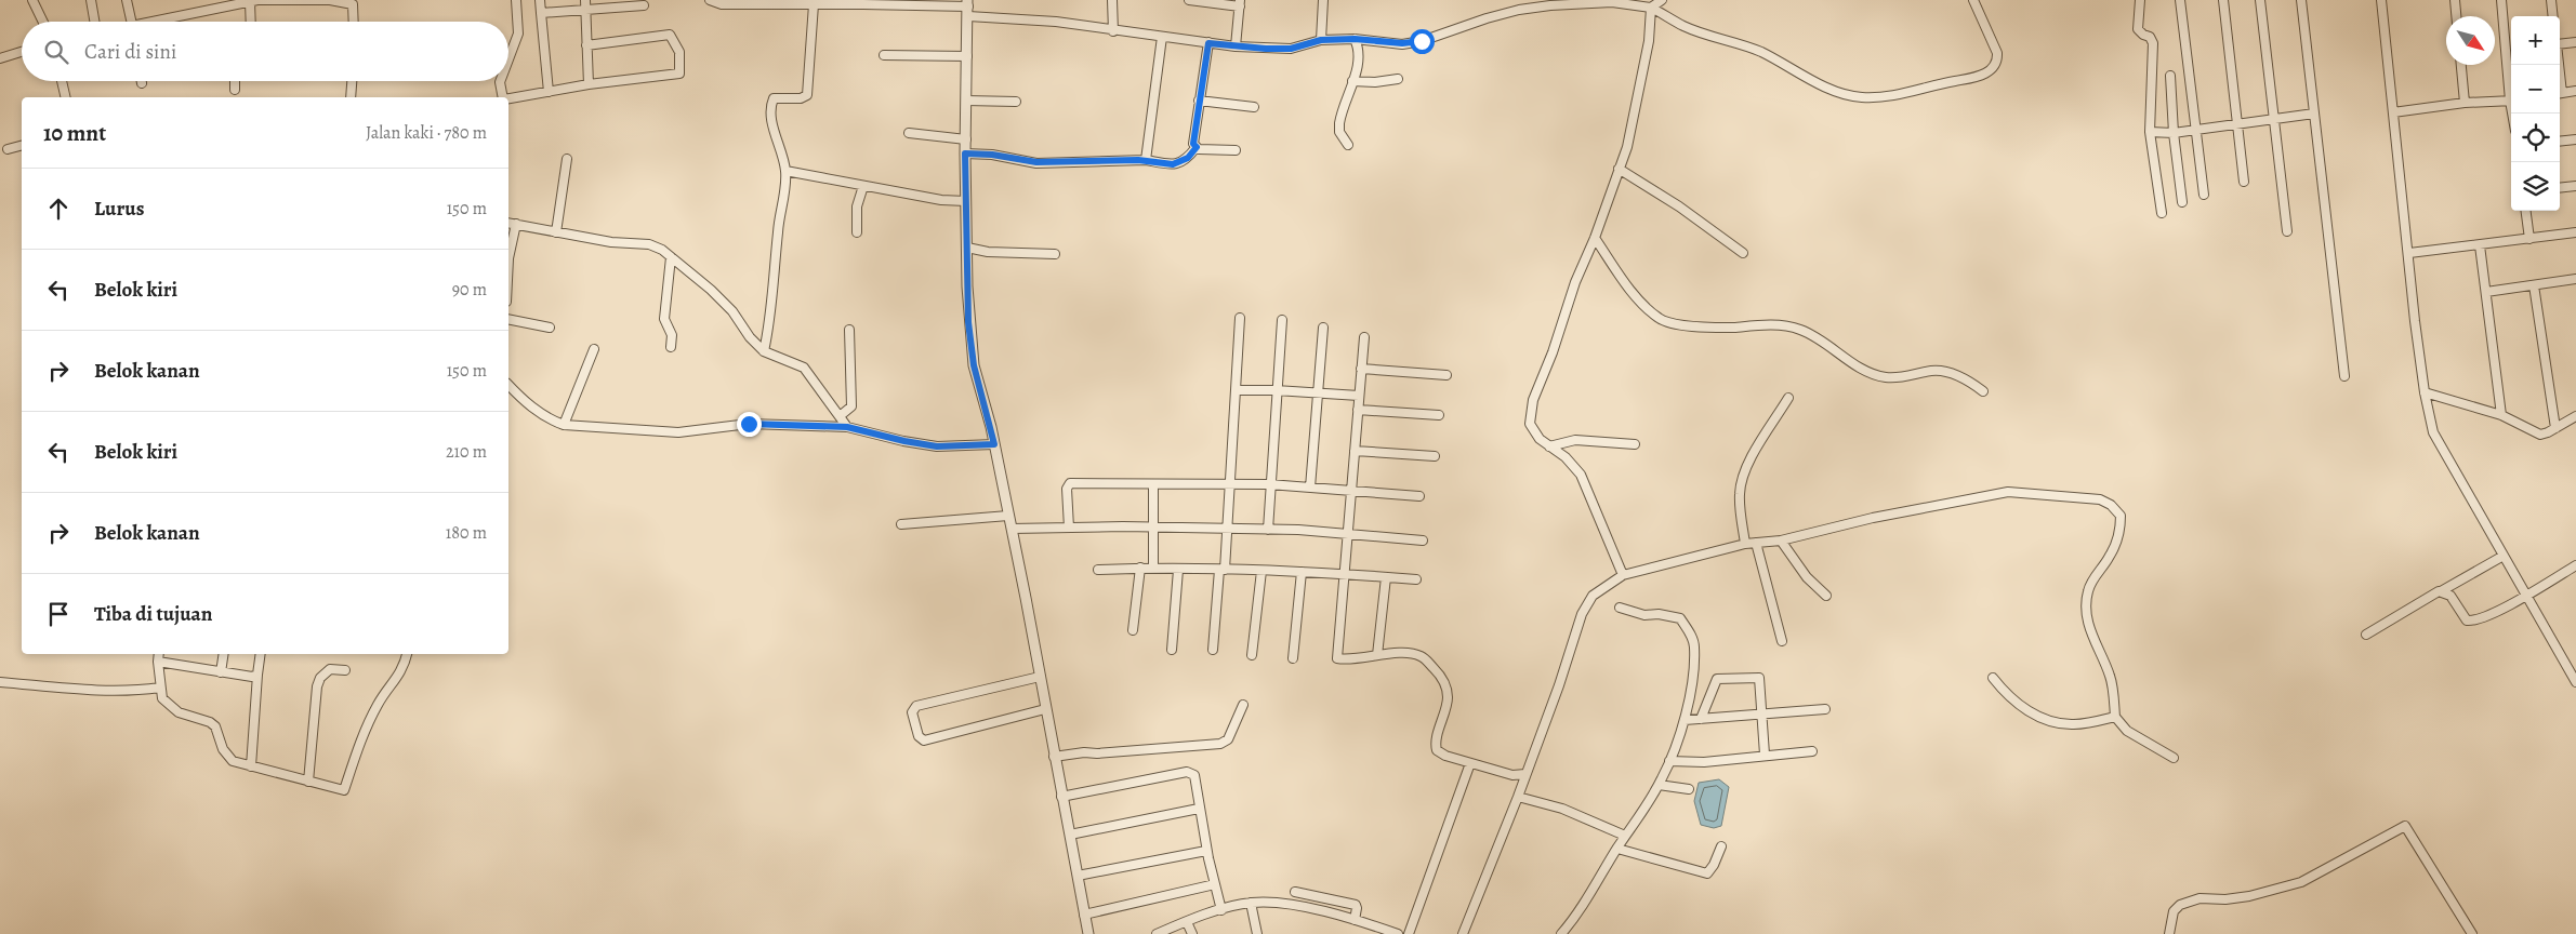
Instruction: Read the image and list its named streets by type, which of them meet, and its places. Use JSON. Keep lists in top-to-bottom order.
{
  "north": "bottom right",
  "page": {
    "map_buttons": ["+", "−"],
    "search": "Cari di sini",
    "heading": ["10 mnt", "Jalan kaki · 780 m"],
    "list": [
      ["Lurus", "150 m"],
      ["Belok kiri", "90 m"],
      ["Belok kanan", "150 m"],
      ["Belok kiri", "210 m"],
      ["Belok kanan", "180 m"],
      "Tiba di tujuan"
    ]
  }
}
